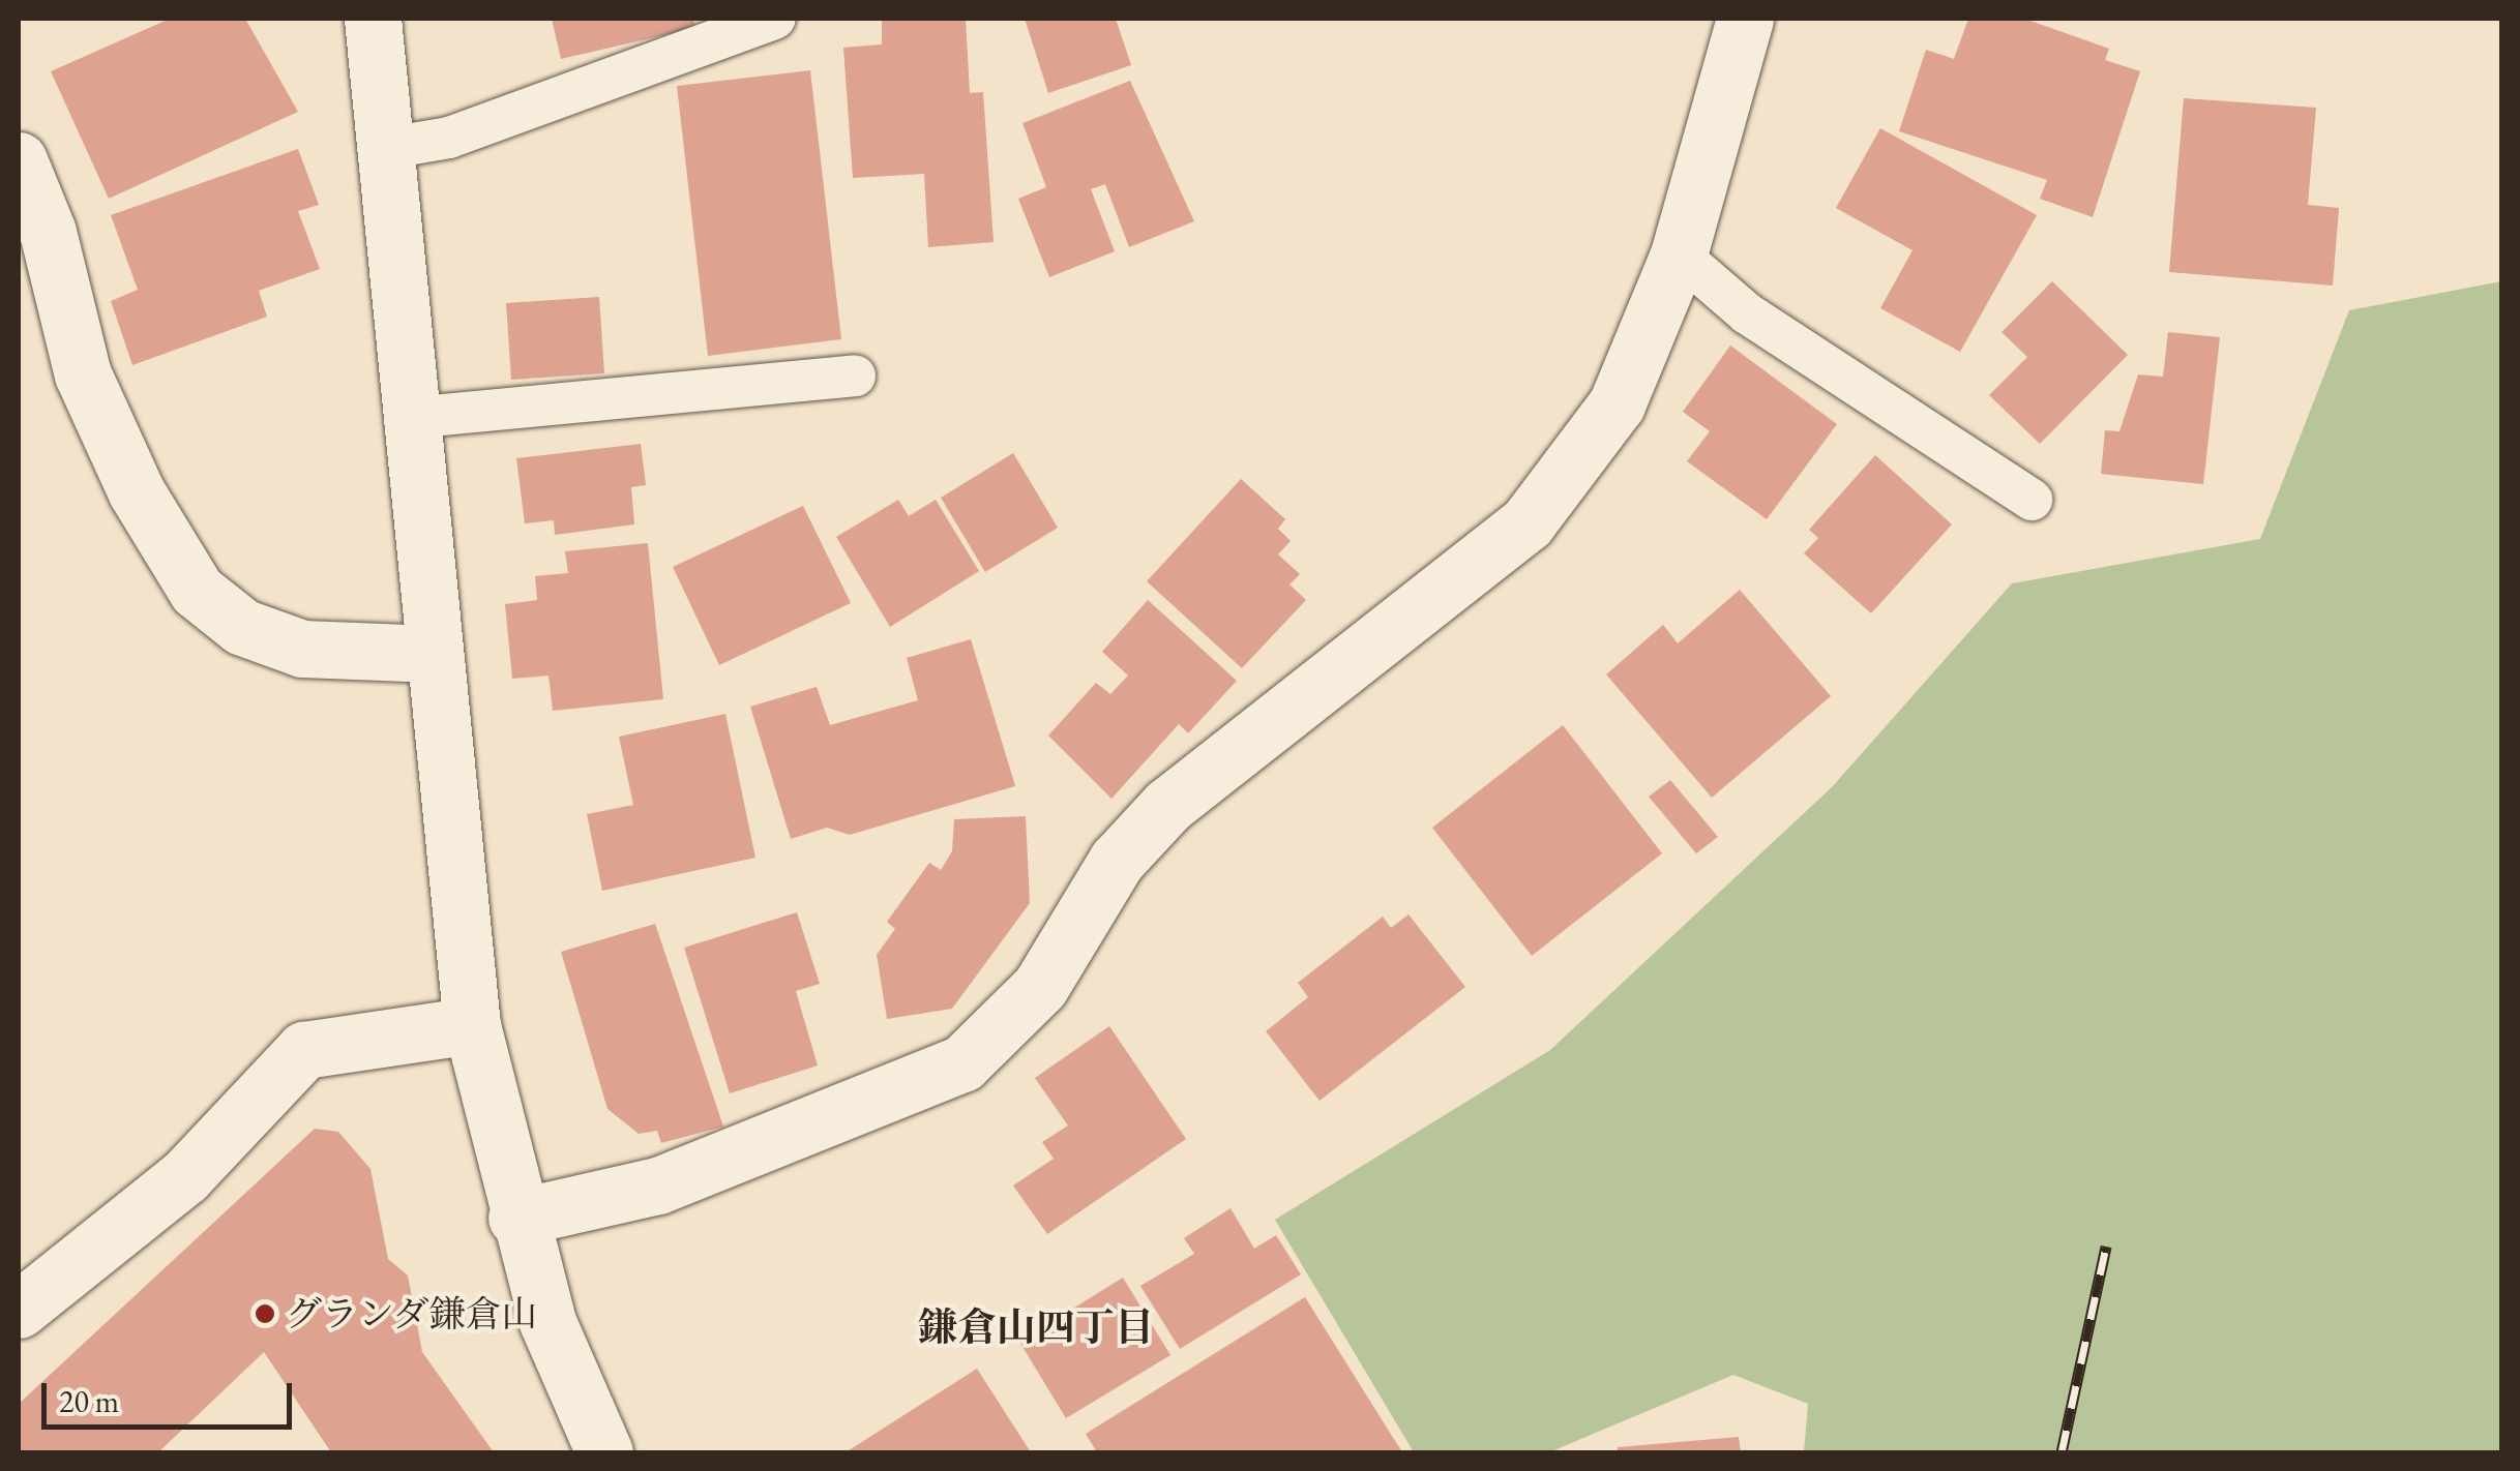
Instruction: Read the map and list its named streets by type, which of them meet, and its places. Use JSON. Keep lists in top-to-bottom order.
{
  "districts": ["鎌倉山四丁目"],
  "places": ["グランダ鎌倉山"],
  "scale_bar": "20 m"
}
